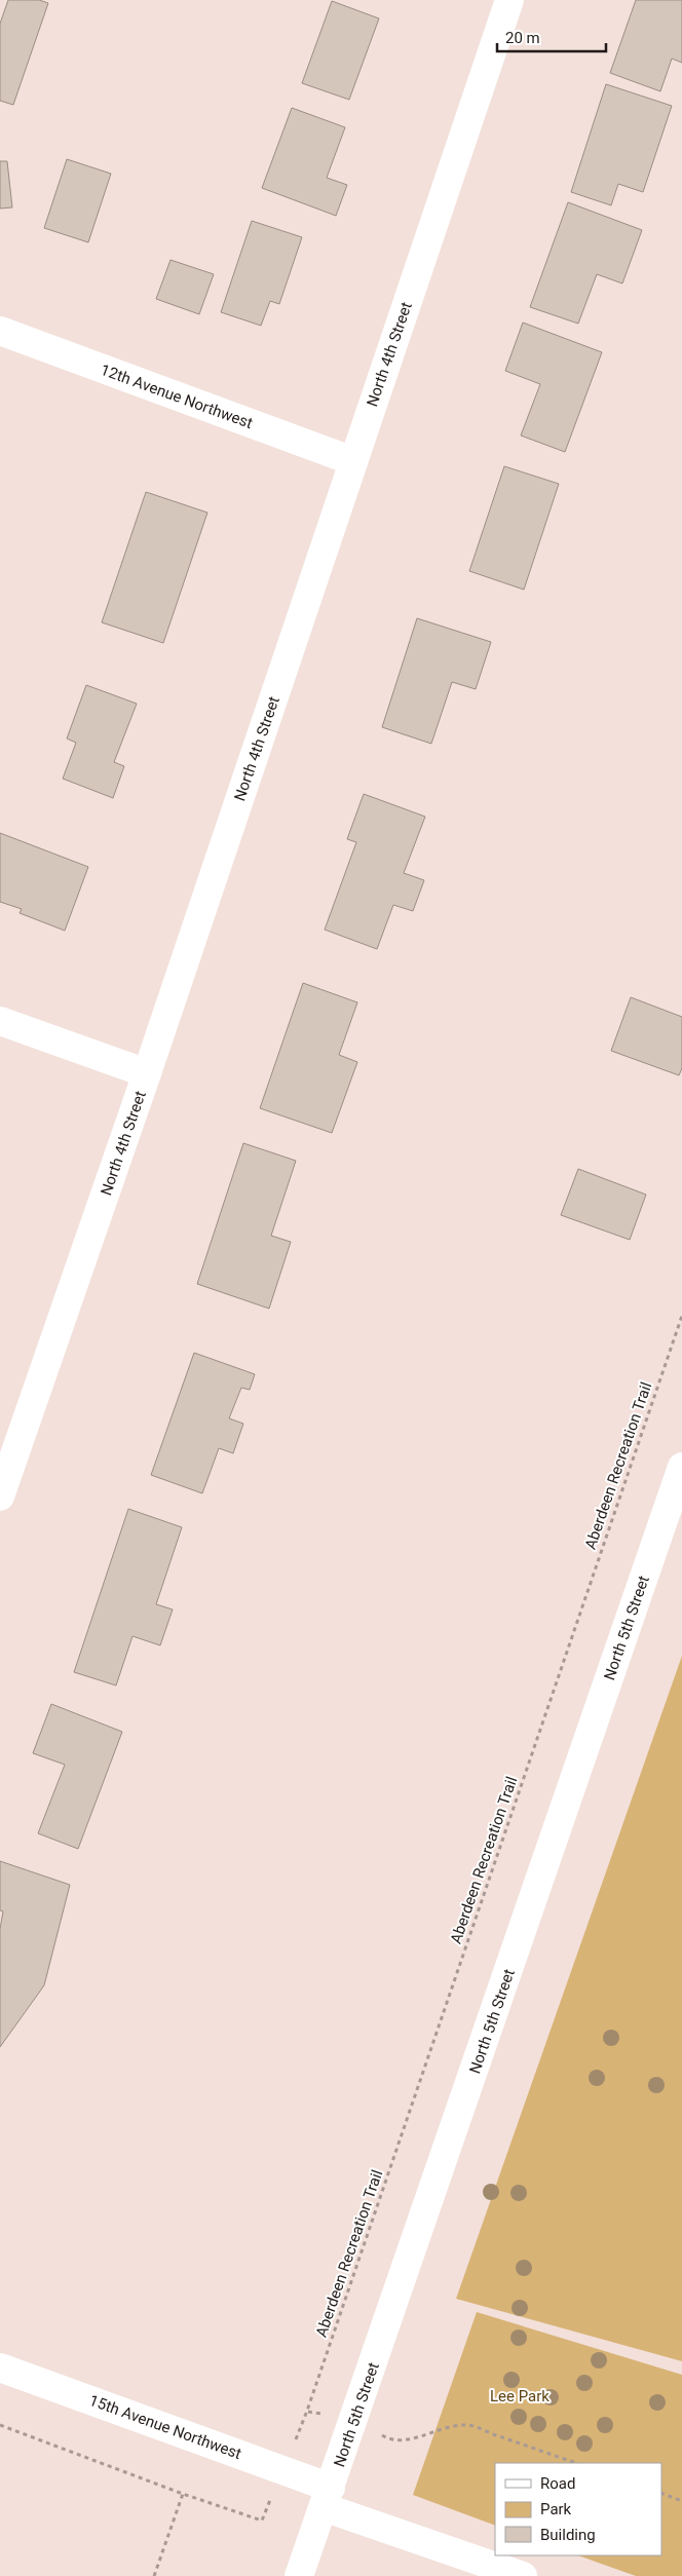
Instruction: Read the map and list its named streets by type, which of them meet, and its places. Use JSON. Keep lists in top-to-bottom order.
{
  "streets": {
    "street": [
      "North 4th Street",
      "12th Avenue Northwest",
      "North 5th Street",
      "15th Avenue Northwest"
    ],
    "path": ["Aberdeen Recreation Trail"]
  },
  "crossings": [
    ["North 4th Street", "12th Avenue Northwest"],
    ["Aberdeen Recreation Trail", "15th Avenue Northwest"],
    ["North 5th Street", "15th Avenue Northwest"]
  ],
  "parks": ["Lee Park"],
  "legend": ["Road", "Park", "Building"],
  "scale_bar": "20 m"
}
